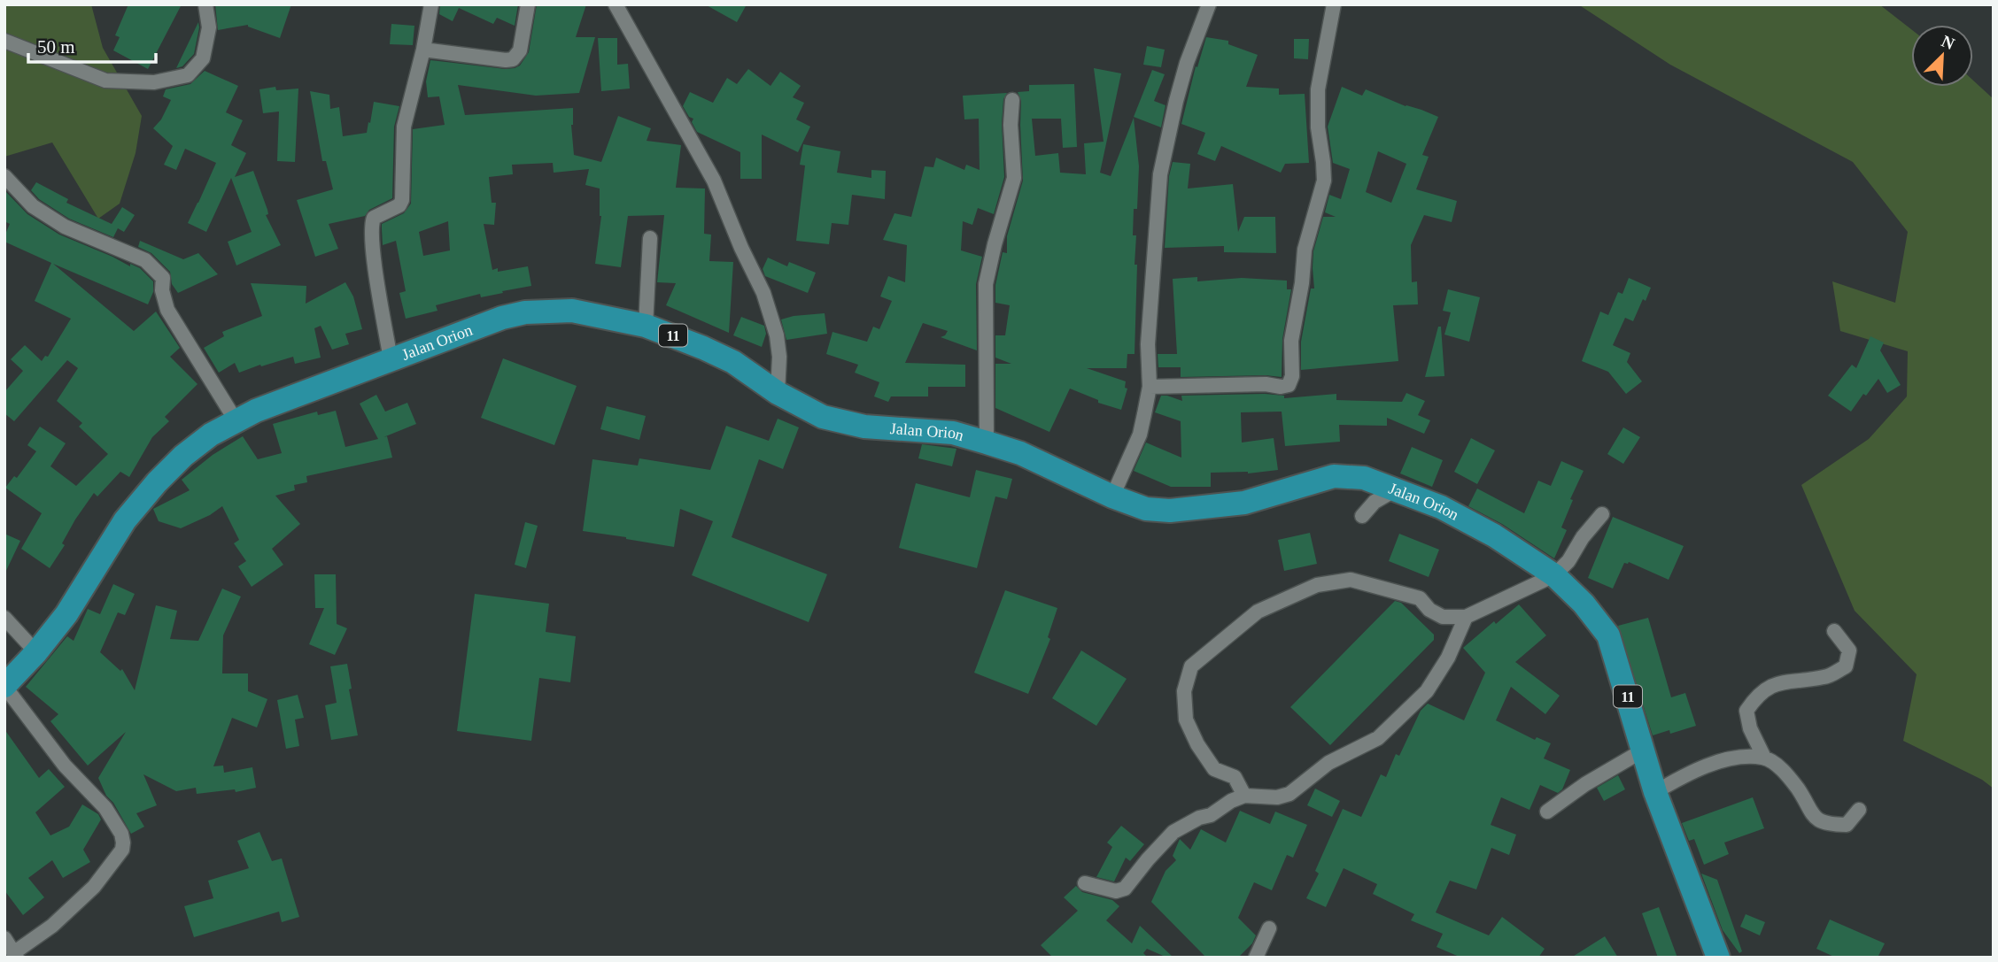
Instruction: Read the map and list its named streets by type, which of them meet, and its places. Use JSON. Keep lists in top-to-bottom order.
{
  "streets": {
    "highway": ["11", "Jalan Orion"]
  },
  "scale_bar": "50 m",
  "north": "top right"
}
